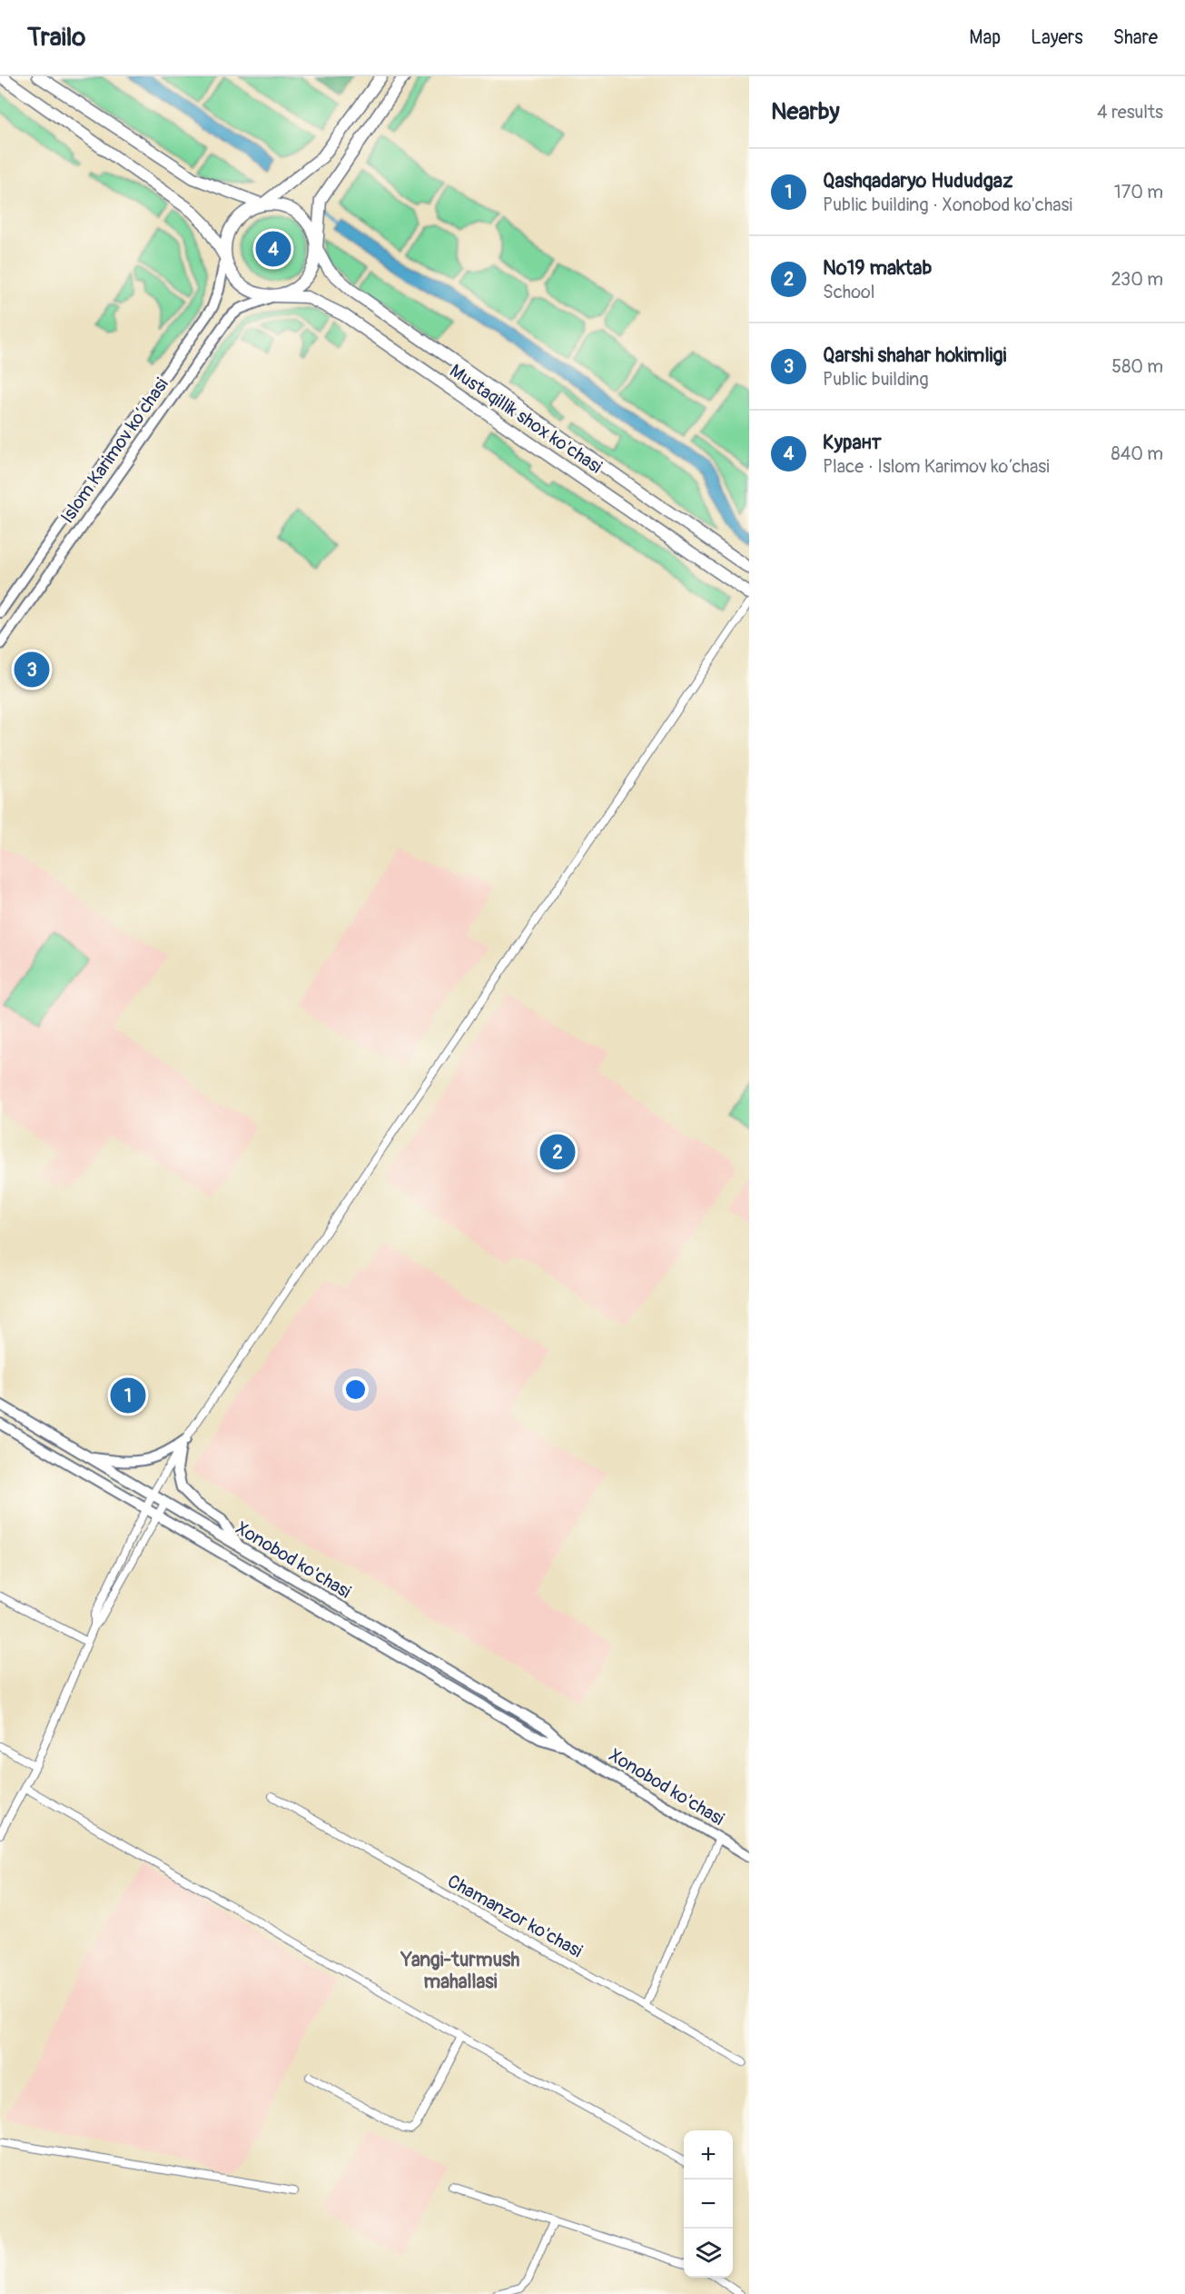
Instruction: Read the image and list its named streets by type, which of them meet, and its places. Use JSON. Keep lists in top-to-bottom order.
{
  "streets": {
    "main road": ["Mustaqillik shox ko'chasi", "Islom Karimov ko‘chasi", "Xonobod ko'chasi"],
    "street": ["Chamanzor ko'chasi"]
  },
  "crossings": [
    ["Mustaqillik shox ko'chasi", "Islom Karimov ko‘chasi"]
  ],
  "districts": ["Yangi-turmush mahallasi"],
  "page": {
    "header": "Trailo",
    "nav": ["Map", "Layers", "Share"],
    "heading": ["Nearby", "4 results"],
    "list": [
      {
        "mark": "1",
        "name": "Qashqadaryo Hududgaz",
        "note": "Public building · Xonobod ko'chasi",
        "value": "170 m"
      },
      {
        "mark": "2",
        "name": "№19 maktab",
        "note": "School",
        "value": "230 m"
      },
      {
        "mark": "3",
        "name": "Qarshi shahar hokimligi",
        "note": "Public building",
        "value": "580 m"
      },
      {
        "mark": "4",
        "name": "Курант",
        "note": "Place · Islom Karimov ko‘chasi",
        "value": "840 m"
      }
    ],
    "pins": [
      "4",
      "3",
      "2",
      "1"
    ],
    "map_buttons": ["+", "−"]
  }
}
